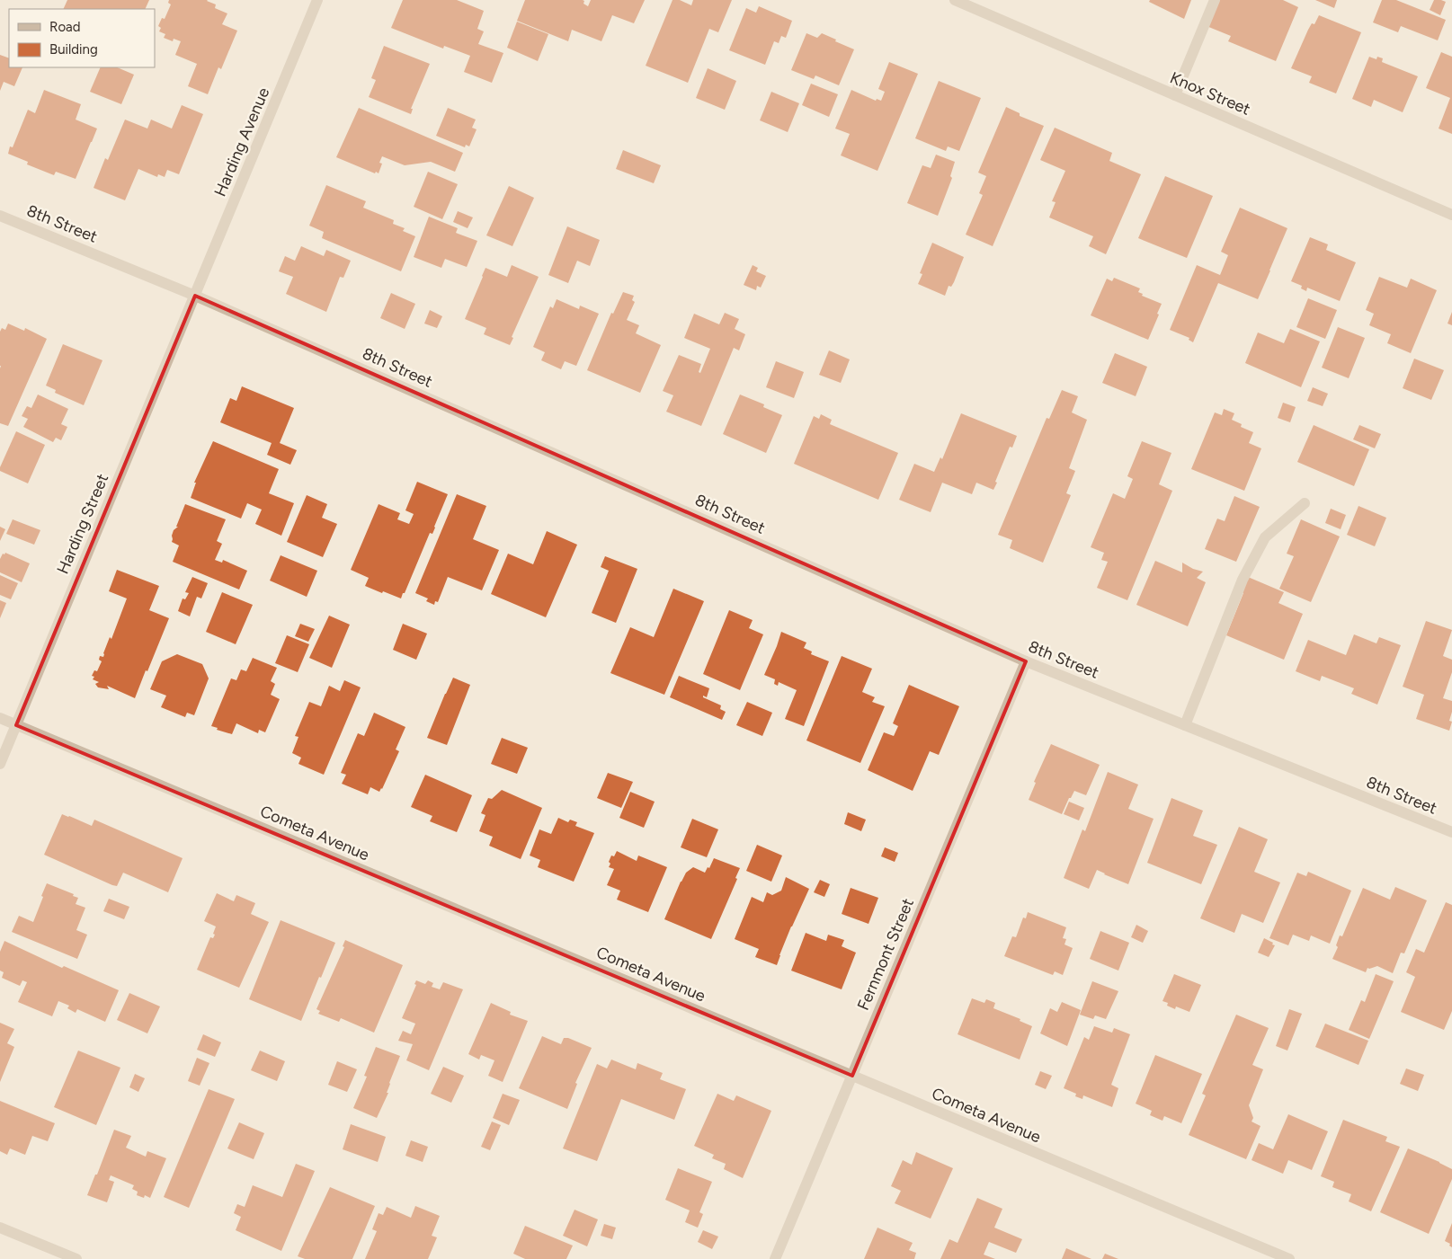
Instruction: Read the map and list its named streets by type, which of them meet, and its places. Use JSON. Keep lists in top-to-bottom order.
{
  "streets": {
    "street": [
      "Knox Street",
      "Harding Avenue",
      "8th Street",
      "Harding Street",
      "Cometa Avenue",
      "Fernmont Street"
    ]
  },
  "crossings": [
    ["Harding Avenue", "8th Street"],
    ["Harding Avenue", "Harding Street"],
    ["8th Street", "Harding Street"],
    ["8th Street", "Fernmont Street"],
    ["Harding Street", "Cometa Avenue"],
    ["Cometa Avenue", "Fernmont Street"]
  ],
  "legend": ["Road", "Building"]
}
